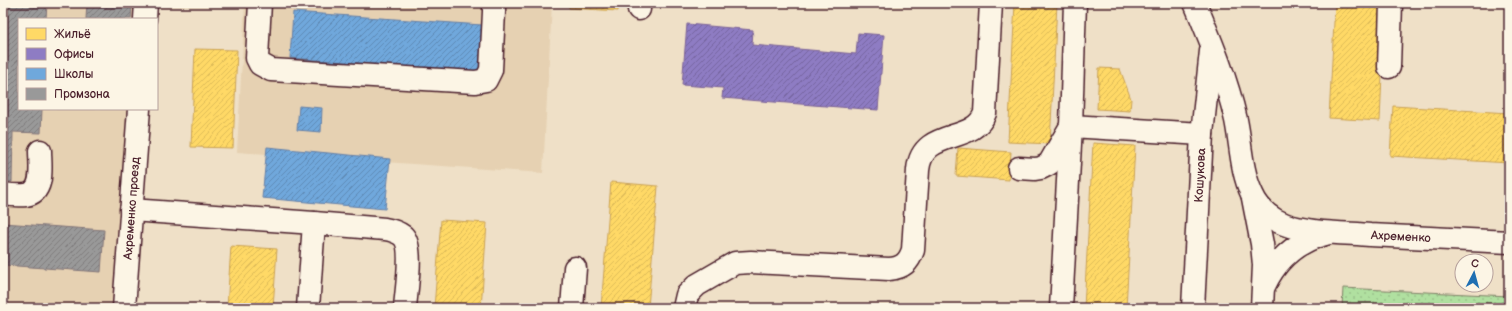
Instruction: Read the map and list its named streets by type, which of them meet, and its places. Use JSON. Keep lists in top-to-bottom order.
{
  "streets": {
    "street": ["Кошукова", "Ахременко проезд", "Ахременко"]
  },
  "crossings": [
    ["Кошукова", "Ахременко"]
  ],
  "legend": [
    "Жильё",
    "Офисы",
    "Школы",
    "Промзона"
  ],
  "north": "top"
}
